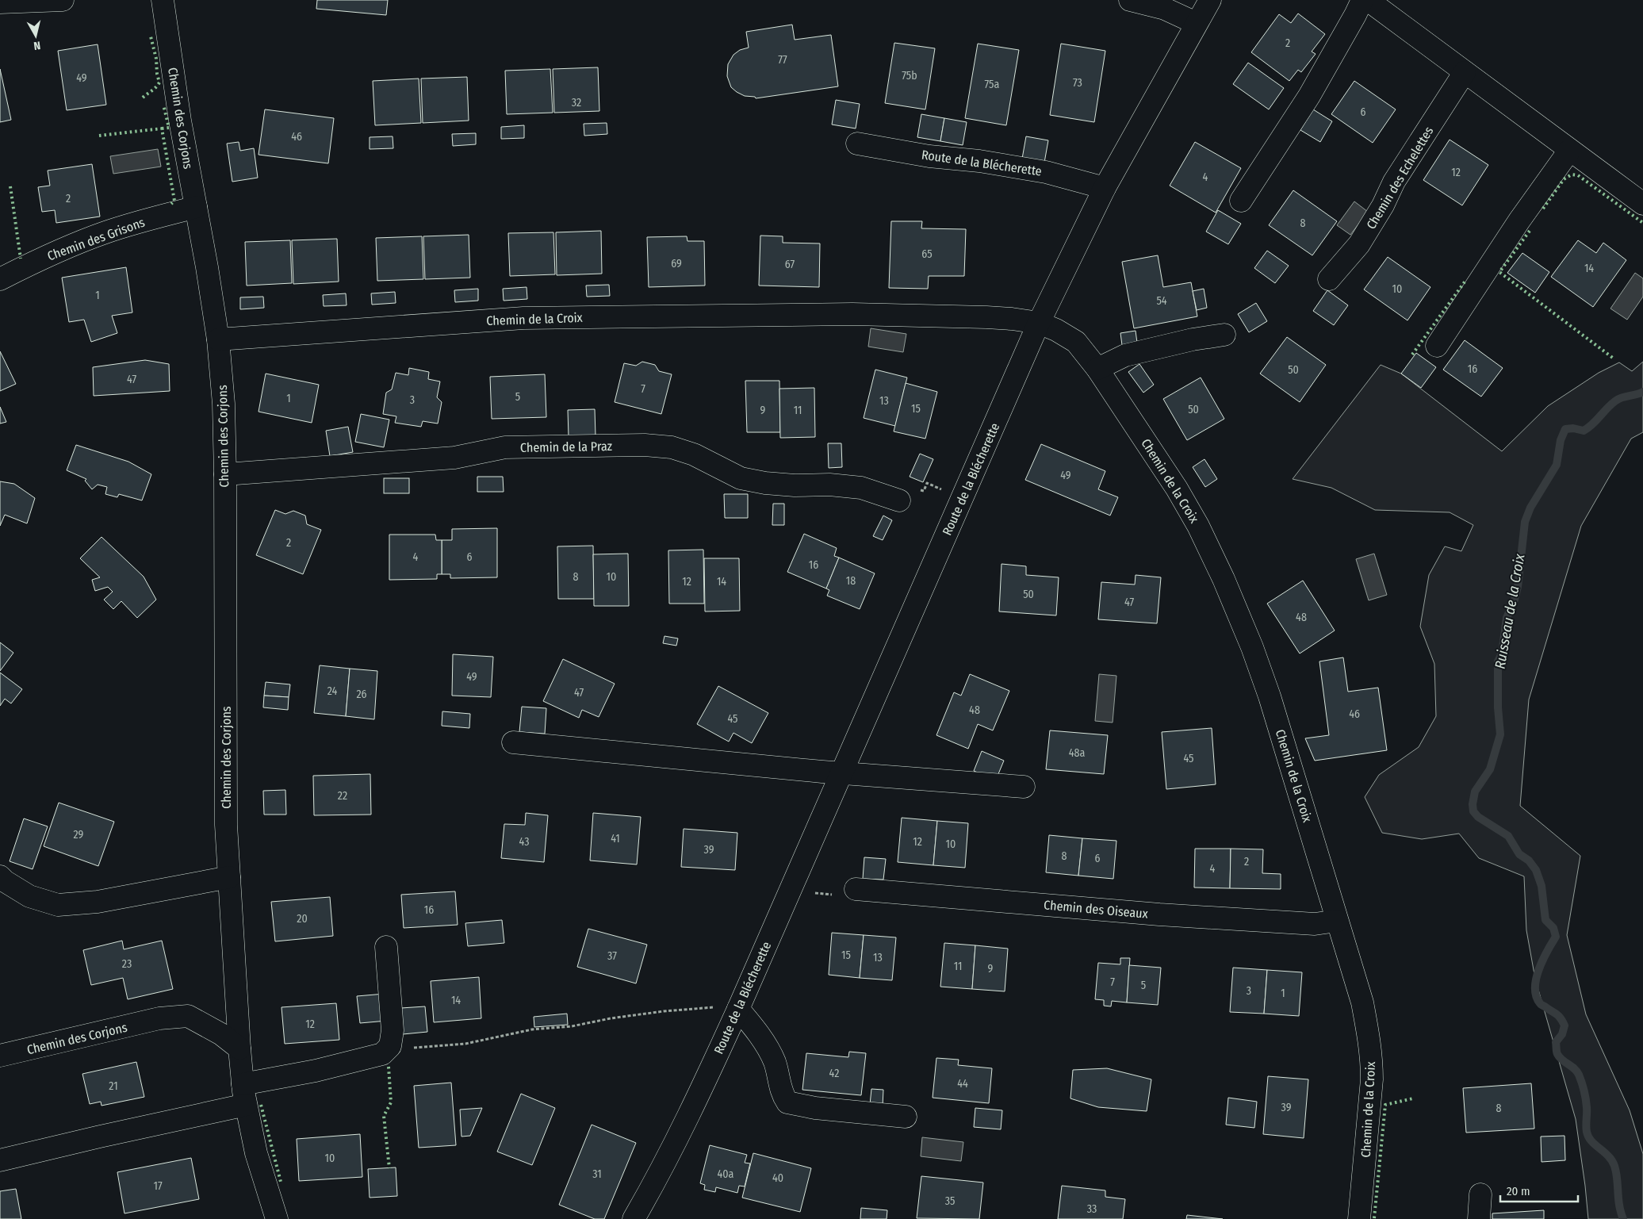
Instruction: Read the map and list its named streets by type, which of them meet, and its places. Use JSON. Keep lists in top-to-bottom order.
{
  "streets": {
    "street": [
      "Chemin des Corjons",
      "Route de la Blécherette",
      "Chemin des Echelettes",
      "Chemin des Grisons",
      "Chemin de la Croix",
      "Chemin de la Praz",
      "Chemin des Oiseaux"
    ]
  },
  "crossings": [
    ["Chemin des Corjons", "Chemin des Grisons"],
    ["Chemin des Corjons", "Chemin de la Croix"],
    ["Chemin des Corjons", "Chemin de la Praz"],
    ["Route de la Blécherette", "Chemin de la Croix"],
    ["Chemin de la Croix", "Chemin des Oiseaux"]
  ],
  "water": ["Ruisseau de la Croix"],
  "house_numbers": [
    "2",
    "77",
    "75b",
    "49",
    "73",
    "75a",
    "32",
    "6",
    "46",
    "12",
    "4",
    "2",
    "8",
    "65",
    "69",
    "67",
    "14",
    "10",
    "1",
    "54",
    "16",
    "50",
    "47",
    "7",
    "5",
    "1",
    "3",
    "13",
    "15",
    "50",
    "9",
    "11",
    "49",
    "2",
    "4",
    "6",
    "16",
    "8",
    "10",
    "18",
    "12",
    "14",
    "50",
    "47",
    "48",
    "49",
    "24",
    "47",
    "26",
    "48",
    "46",
    "45",
    "48a",
    "45",
    "22",
    "29",
    "41",
    "43",
    "12",
    "10",
    "39",
    "8",
    "6",
    "2",
    "4",
    "16",
    "20",
    "15",
    "37",
    "13",
    "23",
    "11",
    "9",
    "7",
    "5",
    "3",
    "1",
    "14",
    "12",
    "42",
    "44",
    "21",
    "39",
    "8",
    "10",
    "31",
    "40a",
    "40",
    "17",
    "35",
    "33"
  ],
  "scale_bar": "20 m",
  "north": "bottom"
}
